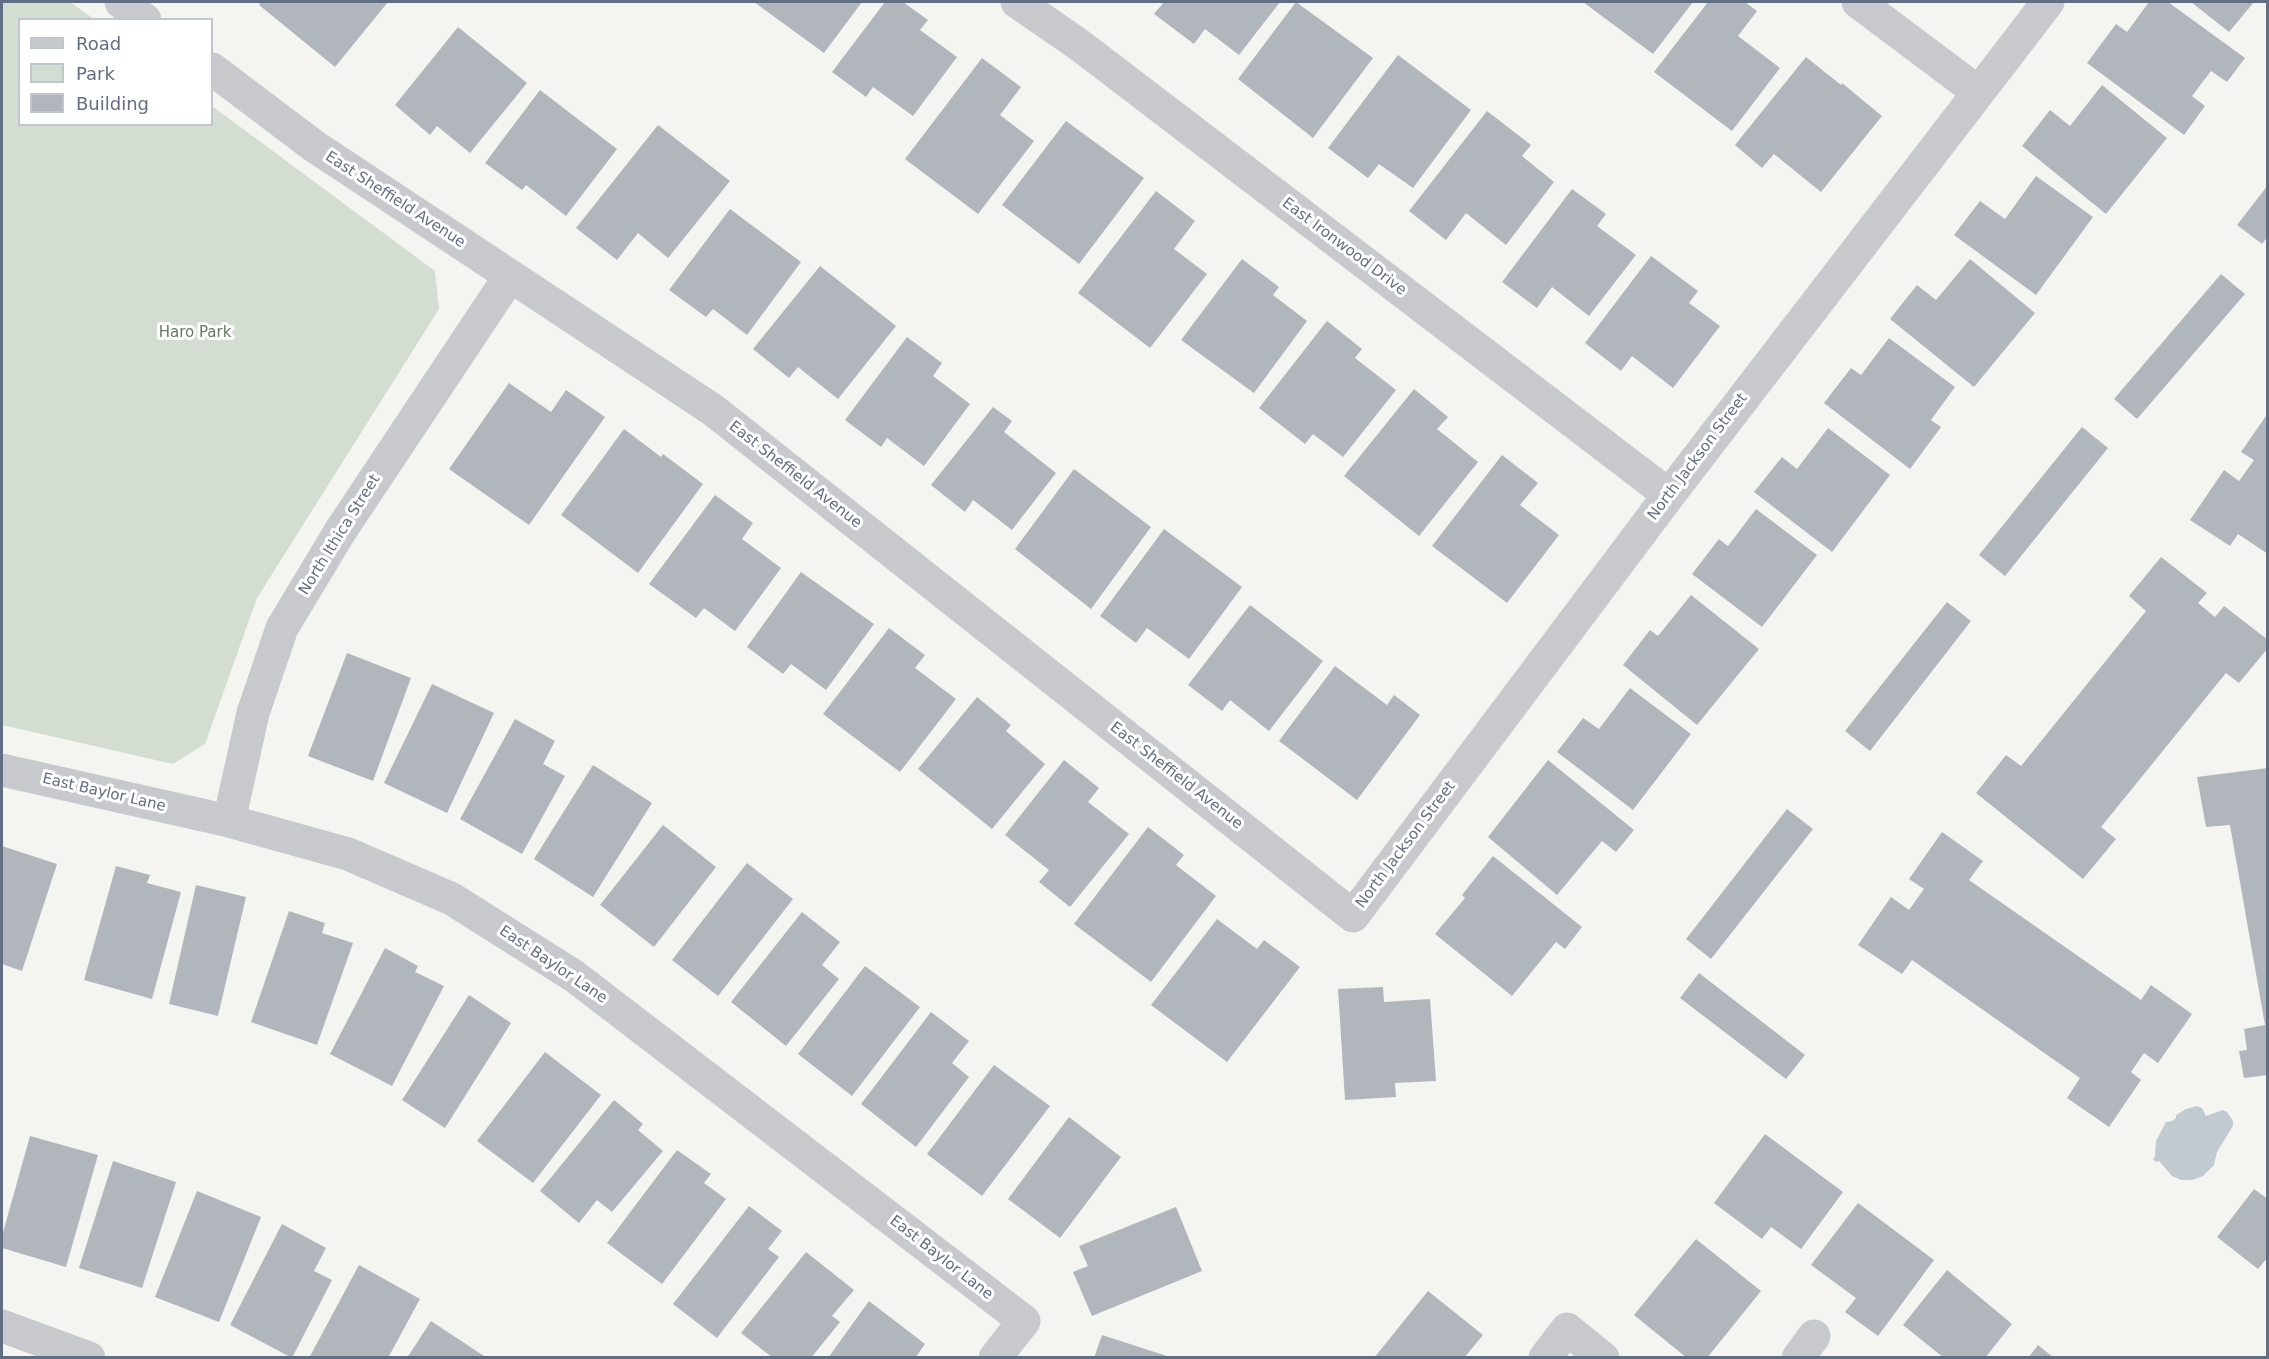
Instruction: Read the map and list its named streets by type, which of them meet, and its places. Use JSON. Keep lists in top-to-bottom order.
{
  "streets": {
    "street": [
      "East Sheffield Avenue",
      "East Ironwood Drive",
      "North Jackson Street",
      "North Ithica Street",
      "East Baylor Lane"
    ]
  },
  "crossings": [
    ["East Sheffield Avenue", "North Jackson Street"],
    ["East Sheffield Avenue", "North Ithica Street"],
    ["East Ironwood Drive", "North Jackson Street"],
    ["North Ithica Street", "East Baylor Lane"]
  ],
  "parks": ["Haro Park"],
  "legend": ["Road", "Park", "Building"]
}
